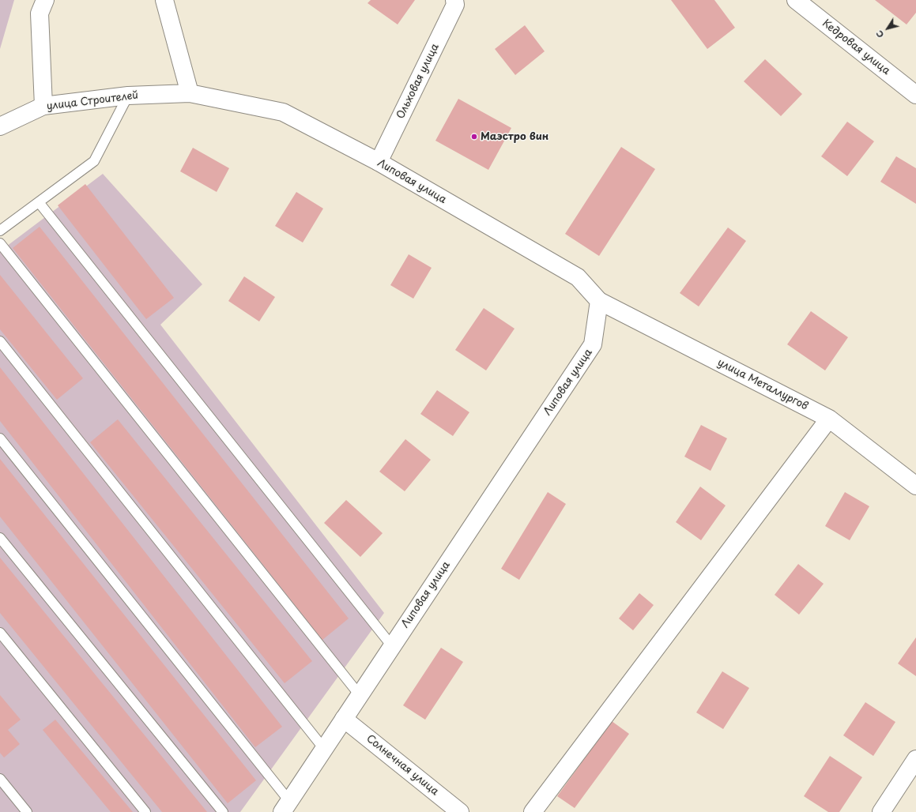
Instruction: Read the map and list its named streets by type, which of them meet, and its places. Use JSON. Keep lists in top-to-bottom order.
{
  "streets": {
    "street": [
      "Кедровая улица",
      "Ольховая улица",
      "улица Строителей",
      "Липовая улица",
      "улица Металлургов",
      "Солнечная улица"
    ]
  },
  "crossings": [
    ["Ольховая улица", "Липовая улица"],
    ["улица Строителей", "Липовая улица"],
    ["Липовая улица", "улица Металлургов"],
    ["Липовая улица", "Солнечная улица"]
  ],
  "places": ["Маэстро вин"],
  "north": "bottom left"
}
